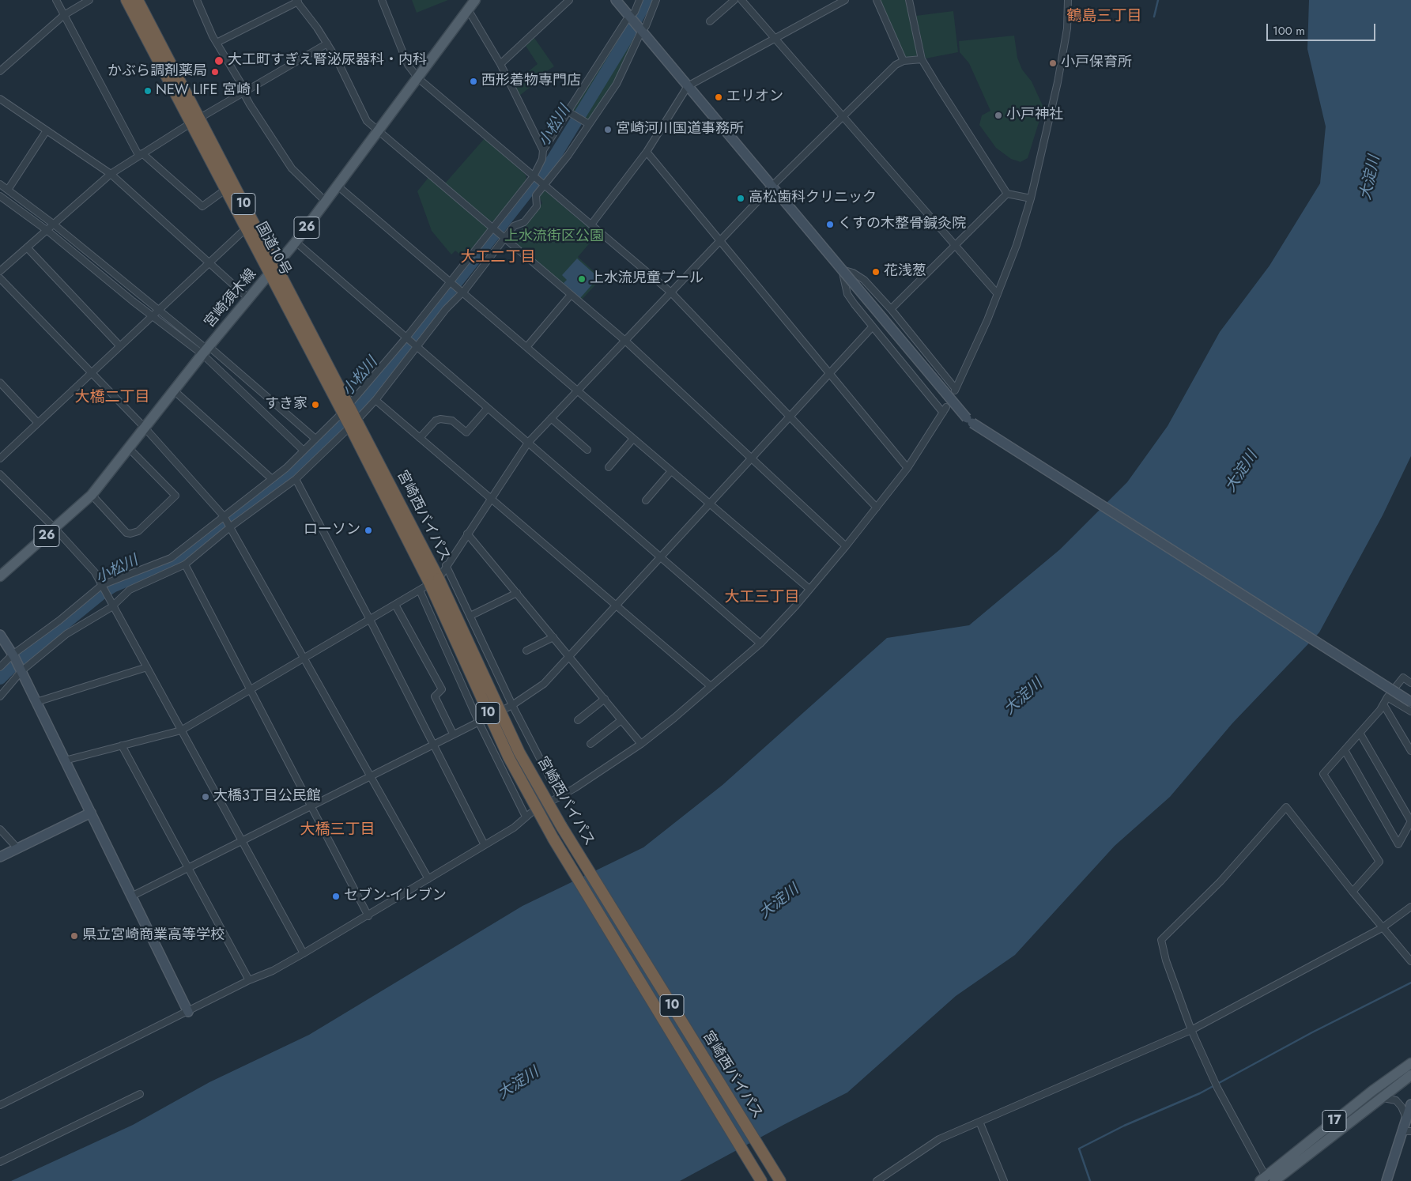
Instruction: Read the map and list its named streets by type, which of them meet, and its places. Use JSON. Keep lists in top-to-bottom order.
{
  "streets": {
    "highway": ["10", "国道10号", "宮崎西バイパス"],
    "main road": ["26", "宮崎須木線", "17"]
  },
  "crossings": [
    ["国道10号", "宮崎須木線"],
    ["国道10号", "宮崎西バイパス"]
  ],
  "districts": [
    "鶴島三丁目",
    "大工二丁目",
    "大橋二丁目",
    "大工三丁目",
    "大橋三丁目"
  ],
  "water": ["小松川", "大淀川"],
  "parks": ["上水流街区公園"],
  "places": [
    "大工町すぎえ腎泌尿器科・内科",
    "小戸保育所",
    "かぶら調剤薬局",
    "西形着物専門店",
    "NEW LIFE 宮崎Ⅰ",
    "エリオン",
    "小戸神社",
    "宮崎河川国道事務所",
    "高松歯科クリニック",
    "くすの木整骨鍼灸院",
    "花浅葱",
    "上水流児童プール",
    "すき家",
    "ローソン",
    "大橋3丁目公民館",
    "セブン-イレブン",
    "県立宮崎商業高等学校"
  ],
  "scale_bar": "100 m"
}
